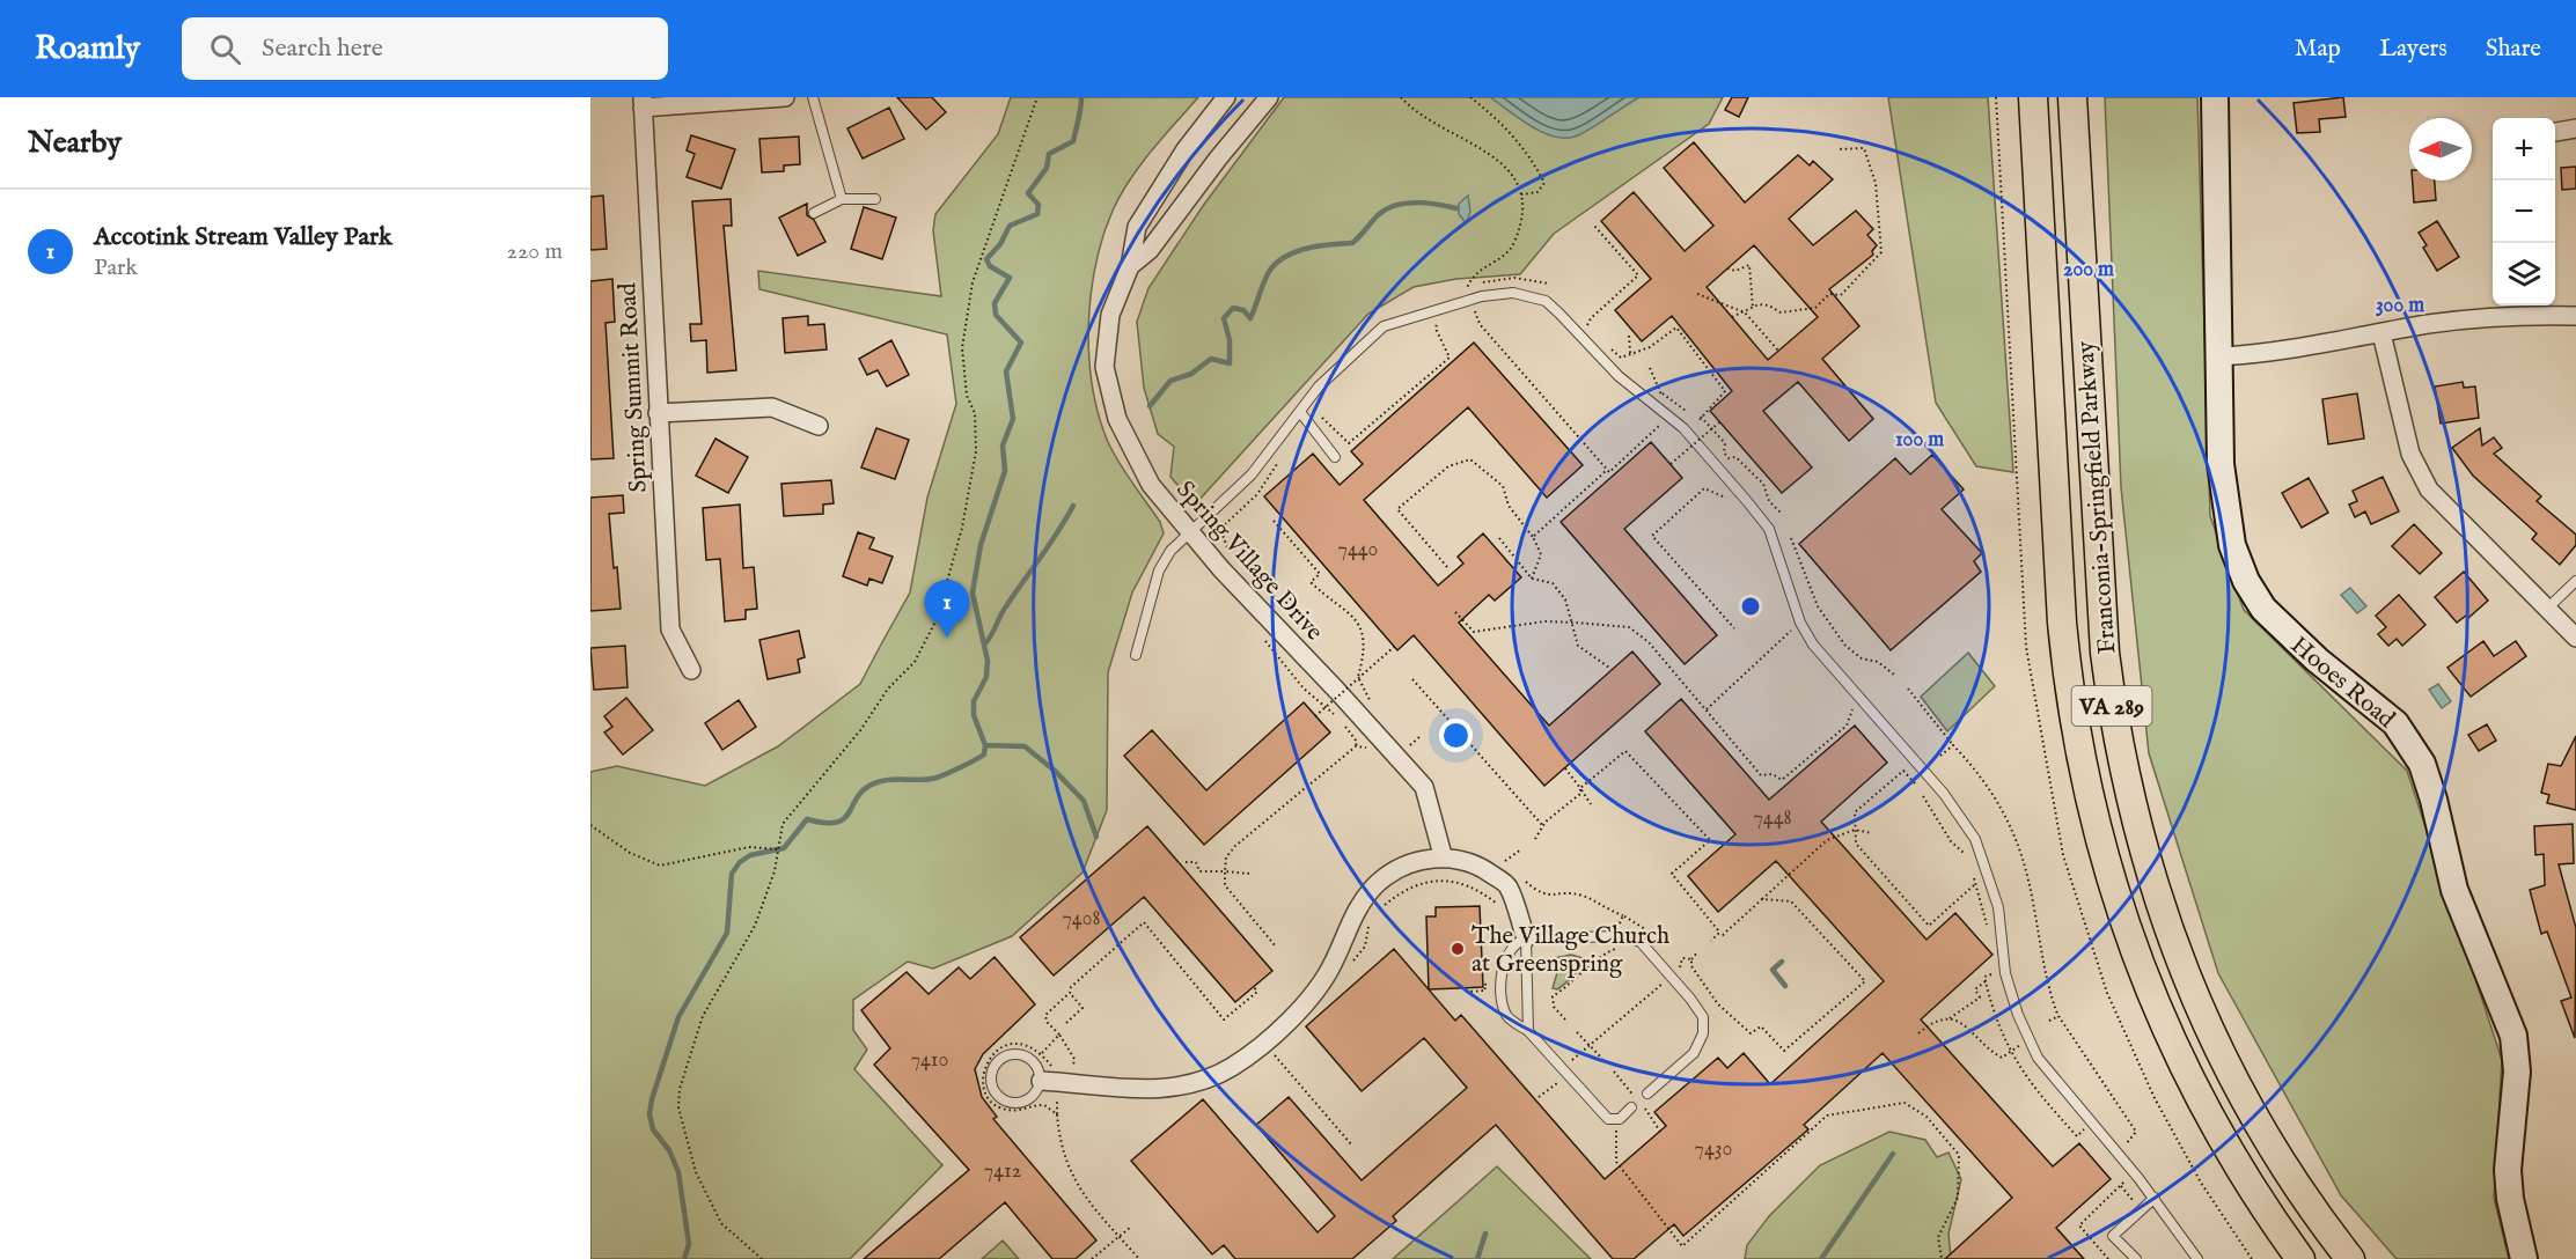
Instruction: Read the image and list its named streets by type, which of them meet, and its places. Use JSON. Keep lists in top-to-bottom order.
{
  "streets": {
    "main road": ["Franconia-Springfield Parkway", "VA 289"],
    "street": ["Spring Summit Road", "Spring Village Drive", "Hooes Road"]
  },
  "places": ["The Village Church at Greenspring"],
  "house_numbers": [
    "7440",
    "7448",
    "7408",
    "7410",
    "7430",
    "7412"
  ],
  "north": "left",
  "page": {
    "header": "Roamly",
    "search": "Search here",
    "nav": ["Map", "Layers", "Share"],
    "heading": "Nearby",
    "map_buttons": ["+", "−"],
    "list": [
      {
        "mark": "1",
        "name": "Accotink Stream Valley Park",
        "note": "Park",
        "value": "220 m"
      }
    ],
    "pins": "1"
  },
  "rings": ["200 m", "300 m", "100 m"]
}
